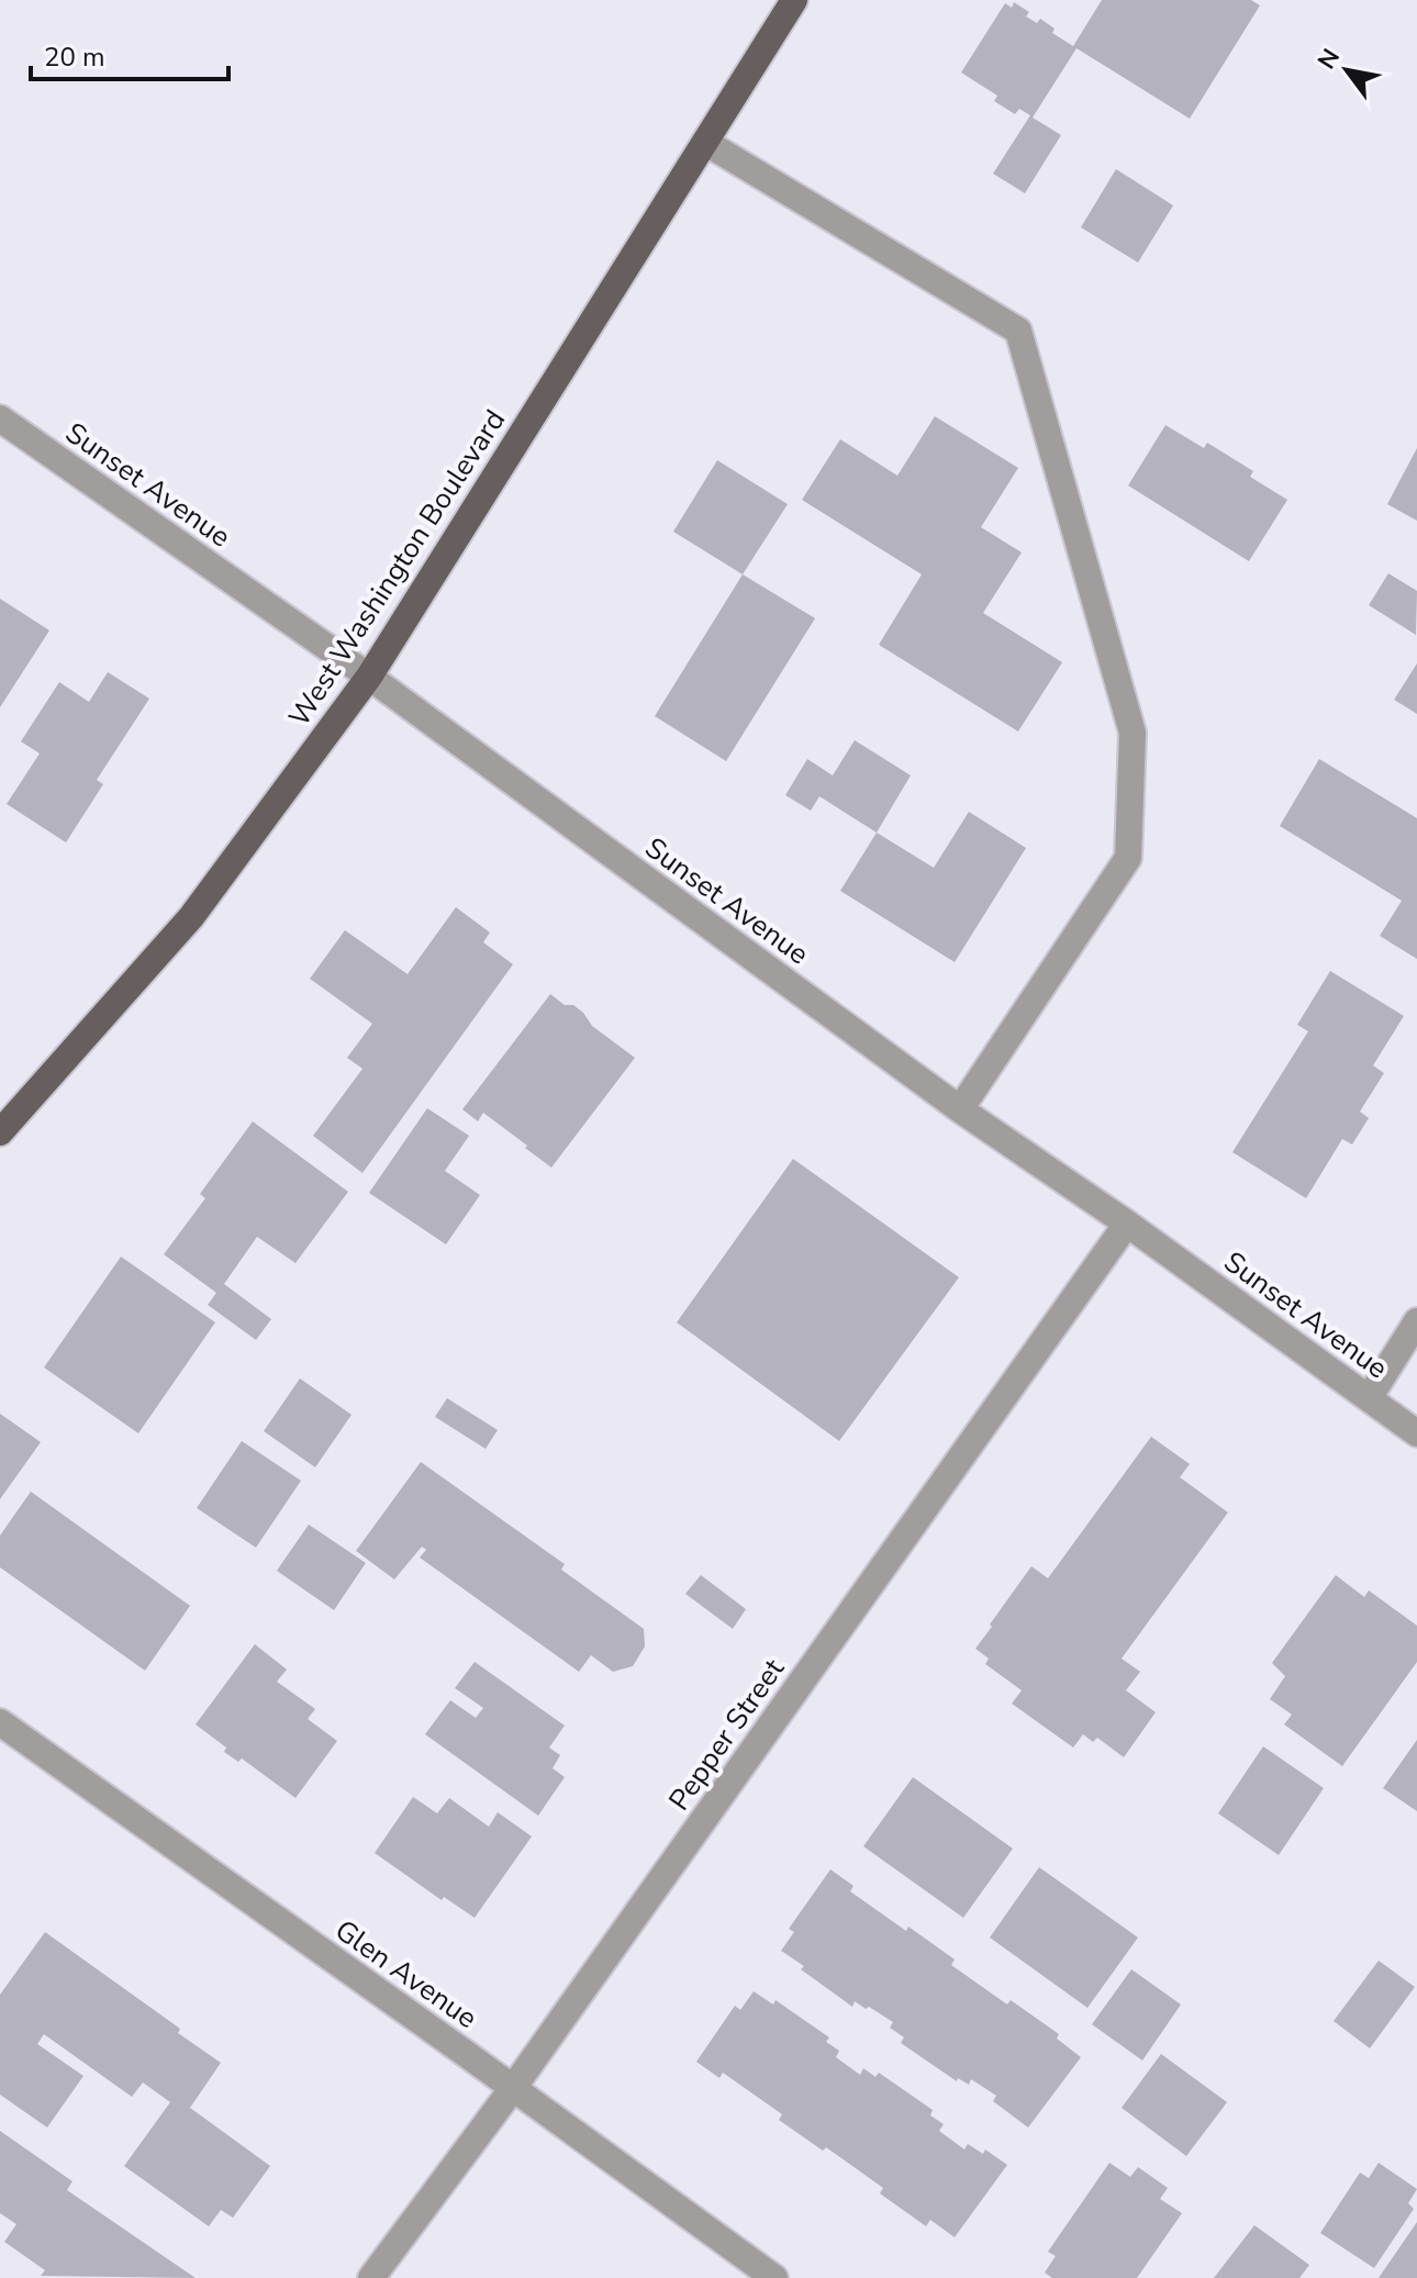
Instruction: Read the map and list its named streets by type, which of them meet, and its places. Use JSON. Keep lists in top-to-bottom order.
{
  "streets": {
    "main road": ["West Washington Boulevard"],
    "street": ["Sunset Avenue", "Pepper Street", "Glen Avenue"]
  },
  "crossings": [
    ["Sunset Avenue", "West Washington Boulevard"],
    ["Sunset Avenue", "Pepper Street"],
    ["Pepper Street", "Glen Avenue"]
  ],
  "scale_bar": "20 m",
  "north": "top left"
}
